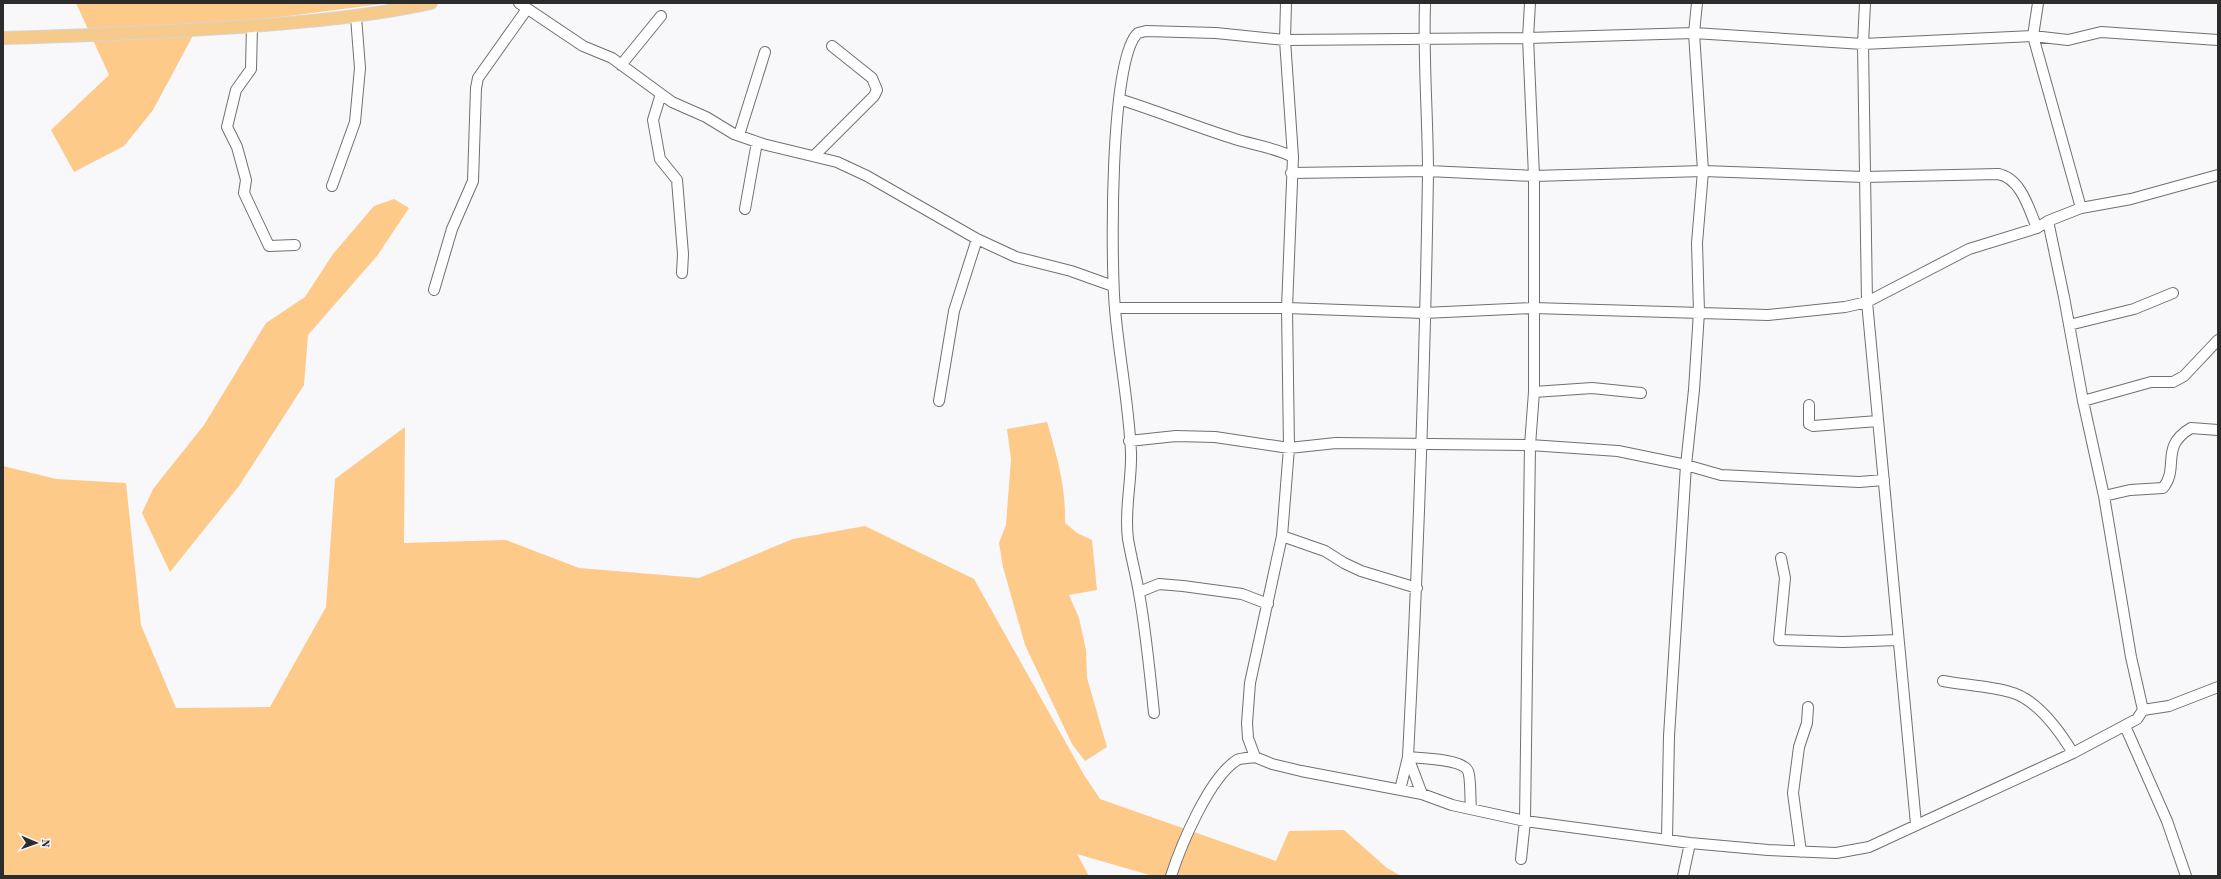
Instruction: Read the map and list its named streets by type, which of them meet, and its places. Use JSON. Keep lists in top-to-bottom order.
{
  "north": "right"
}
